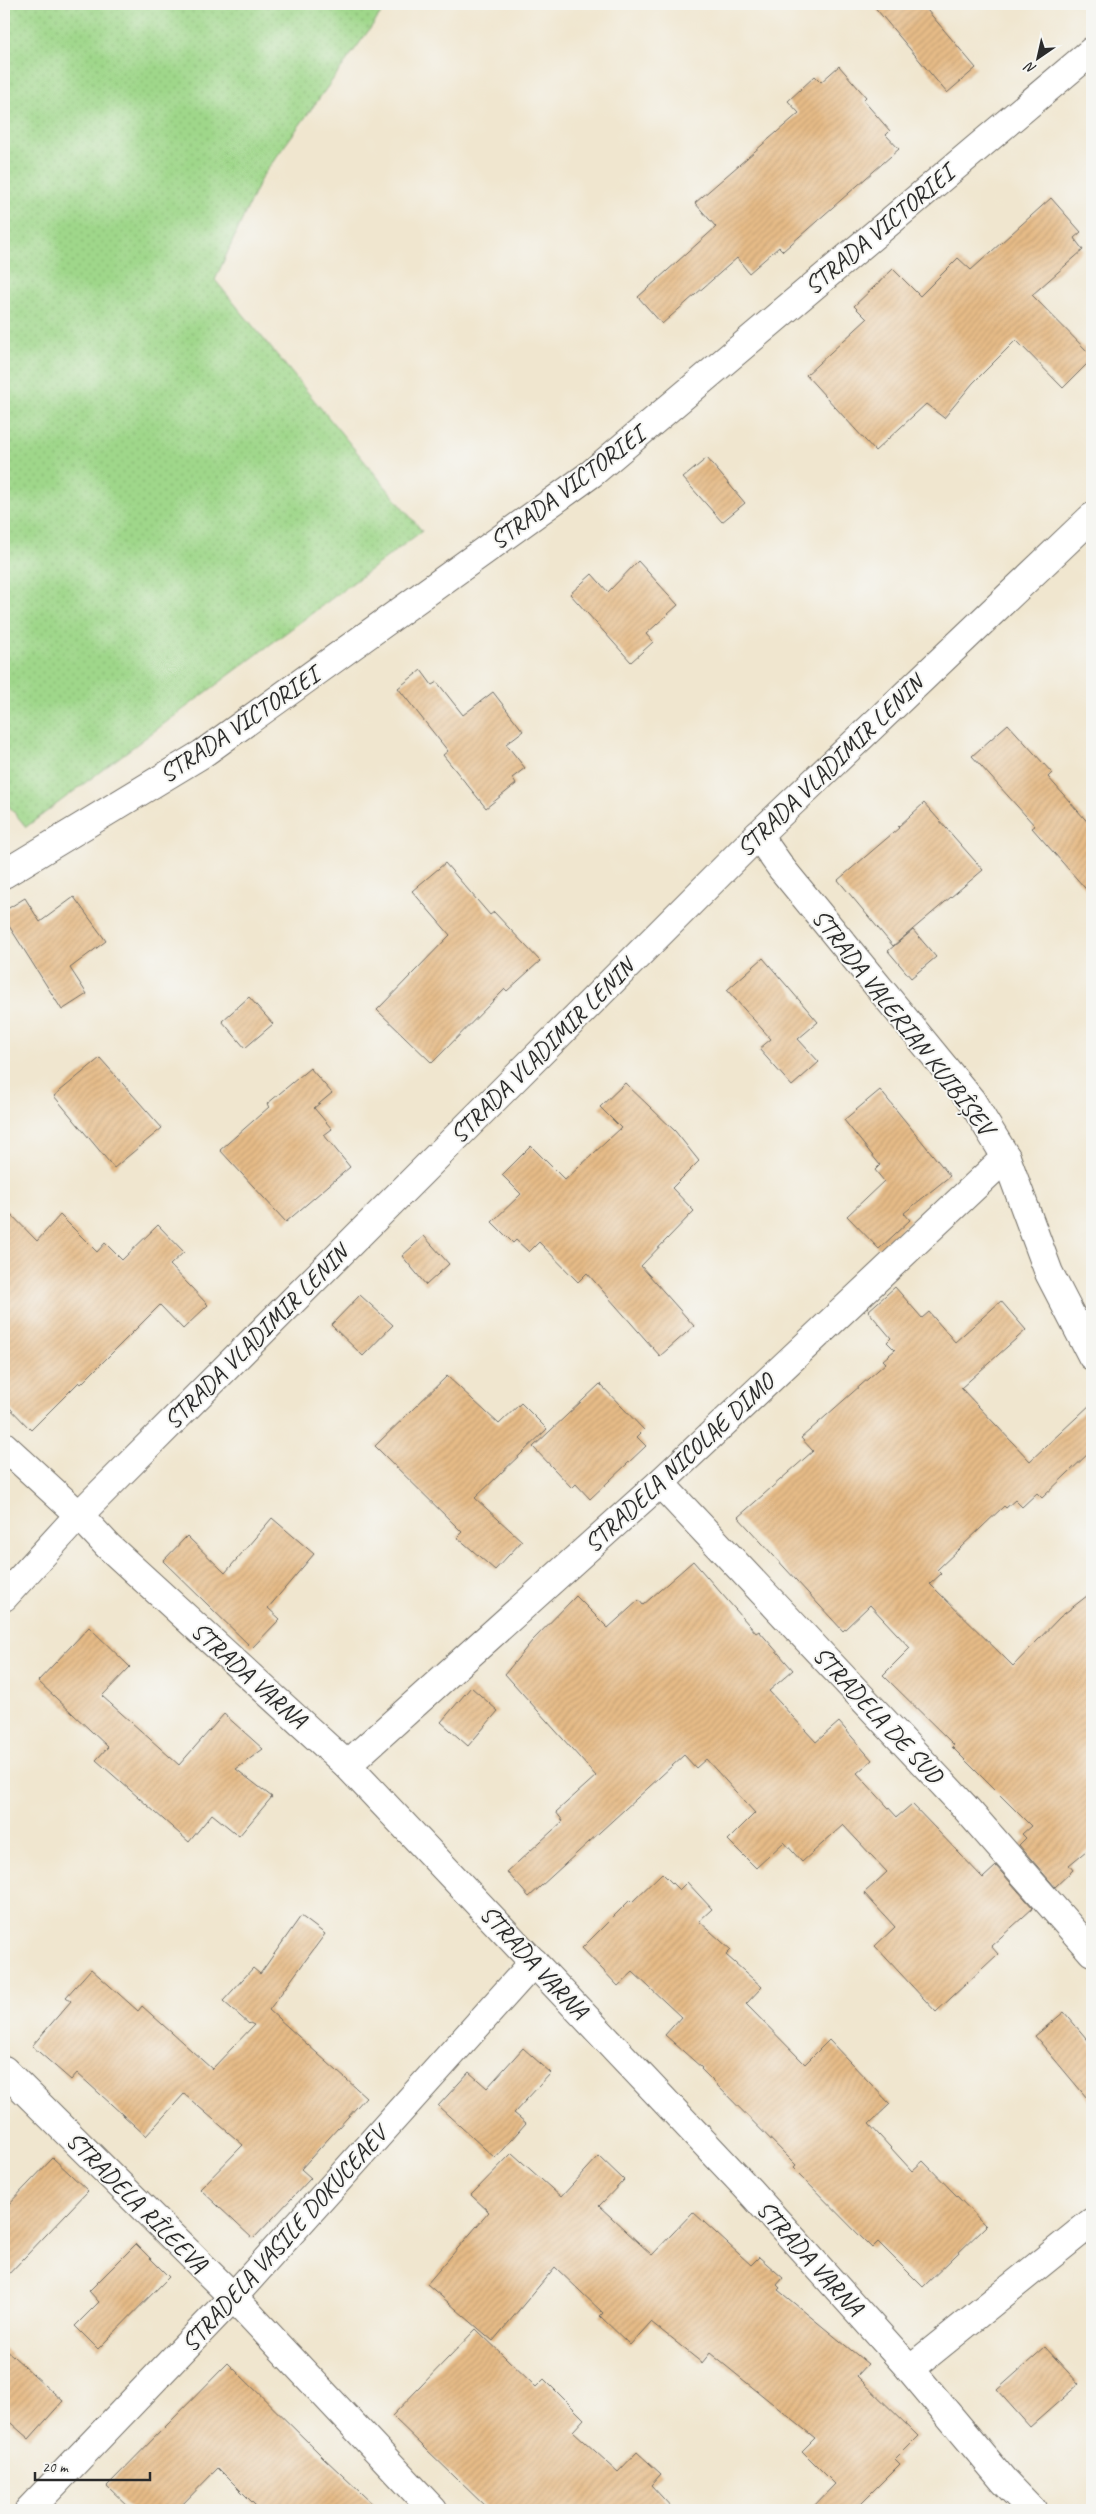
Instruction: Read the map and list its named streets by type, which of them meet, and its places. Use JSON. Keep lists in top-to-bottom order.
{
  "streets": {
    "street": [
      "STRADA VICTORIEI",
      "STRADA VLADIMIR LENIN",
      "STRADA VALERIAN KUIBÎȘEV",
      "STRADELA NICOLAE DIMO",
      "STRADA VARNA",
      "STRADELA DE SUD",
      "STRADELA RÎLEEVA",
      "STRADELA VASILE DOKUCEAEV"
    ]
  },
  "crossings": [
    ["STRADA VLADIMIR LENIN", "STRADA VALERIAN KUIBÎȘEV"],
    ["STRADA VLADIMIR LENIN", "STRADA VARNA"],
    ["STRADA VALERIAN KUIBÎȘEV", "STRADELA NICOLAE DIMO"],
    ["STRADELA NICOLAE DIMO", "STRADA VARNA"],
    ["STRADELA NICOLAE DIMO", "STRADELA DE SUD"],
    ["STRADA VARNA", "STRADELA VASILE DOKUCEAEV"],
    ["STRADELA RÎLEEVA", "STRADELA VASILE DOKUCEAEV"]
  ],
  "scale_bar": "20 m",
  "north": "bottom left"
}
